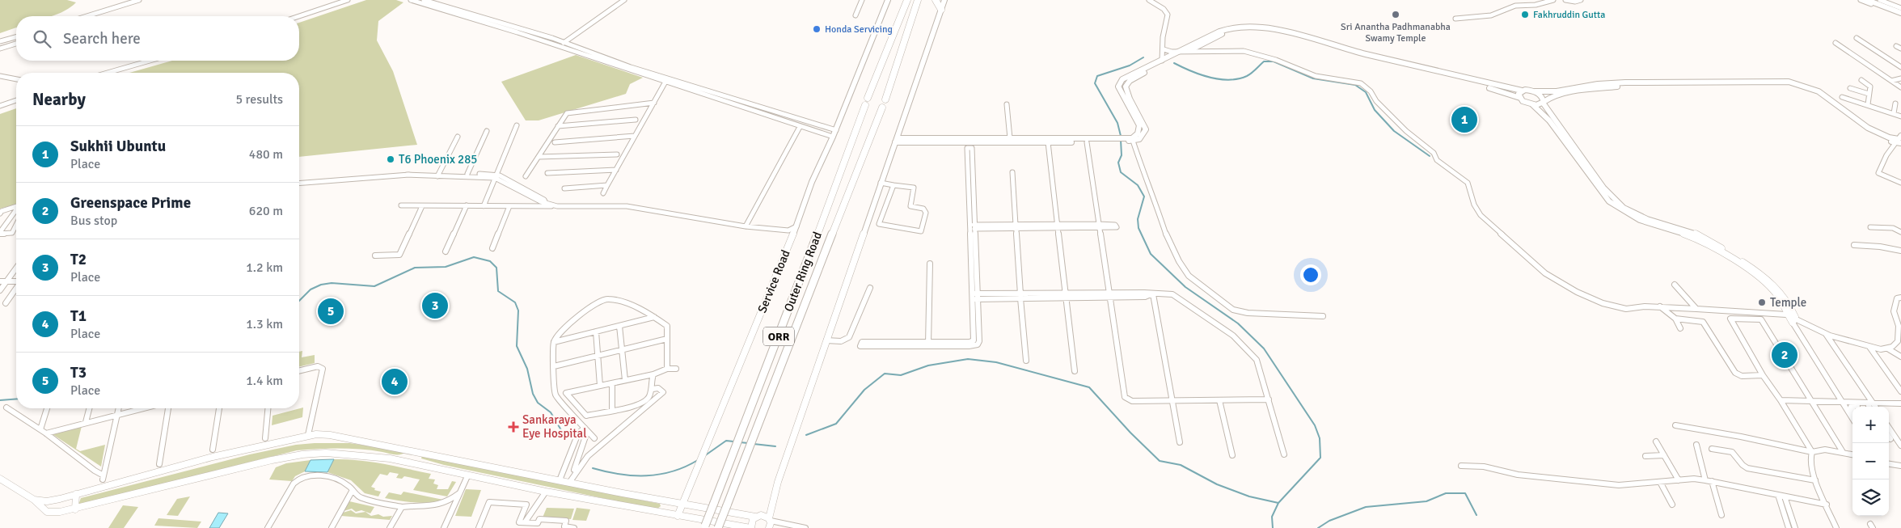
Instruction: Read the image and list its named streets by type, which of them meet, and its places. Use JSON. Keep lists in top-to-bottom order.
{
  "streets": {
    "highway": ["Outer Ring Road", "ORR"],
    "main road": ["Service Road"]
  },
  "places": {
    "other": [
      "Sri Anantha Padhmanabha Swamy Temple",
      "Fakhruddin Gutta",
      "Honda Servicing",
      "T6 Phoenix 285",
      "Temple"
    ],
    "health": ["Sankaraya Eye Hospital"]
  },
  "page": {
    "search": "Search here",
    "heading": ["Nearby", "5 results"],
    "pins": [
      "1",
      "3",
      "5",
      "2",
      "4"
    ],
    "list": [
      {
        "mark": "1",
        "name": "Sukhii Ubuntu",
        "note": "Place",
        "value": "480 m"
      },
      {
        "mark": "2",
        "name": "Greenspace Prime",
        "note": "Bus stop",
        "value": "620 m"
      },
      {
        "mark": "3",
        "name": "T2",
        "note": "Place",
        "value": "1.2 km"
      },
      {
        "mark": "4",
        "name": "T1",
        "note": "Place",
        "value": "1.3 km"
      },
      {
        "mark": "5",
        "name": "T3",
        "note": "Place",
        "value": "1.4 km"
      }
    ],
    "map_buttons": ["+", "−"]
  }
}
